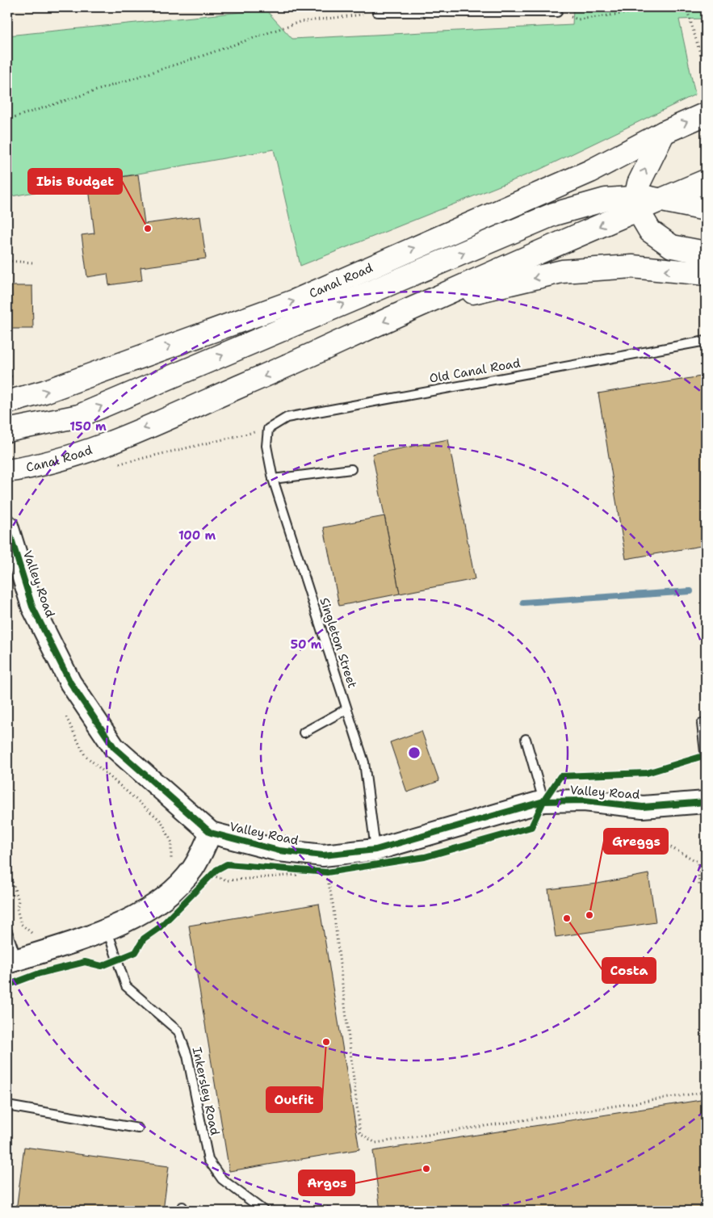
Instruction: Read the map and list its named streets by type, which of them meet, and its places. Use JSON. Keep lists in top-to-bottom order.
{
  "streets": {
    "main road": ["Canal Road"],
    "street": ["Valley Road"],
    "lane": ["Old Canal Road", "Singleton Street", "Inkersley Road"]
  },
  "crossings": [
    ["Old Canal Road", "Singleton Street"],
    ["Valley Road", "Singleton Street"],
    ["Valley Road", "Inkersley Road"]
  ],
  "places": [
    "Ibis Budget",
    "Greggs",
    "Costa",
    "Outfit",
    "Argos"
  ],
  "rings": ["150 m", "100 m", "50 m"]
}
